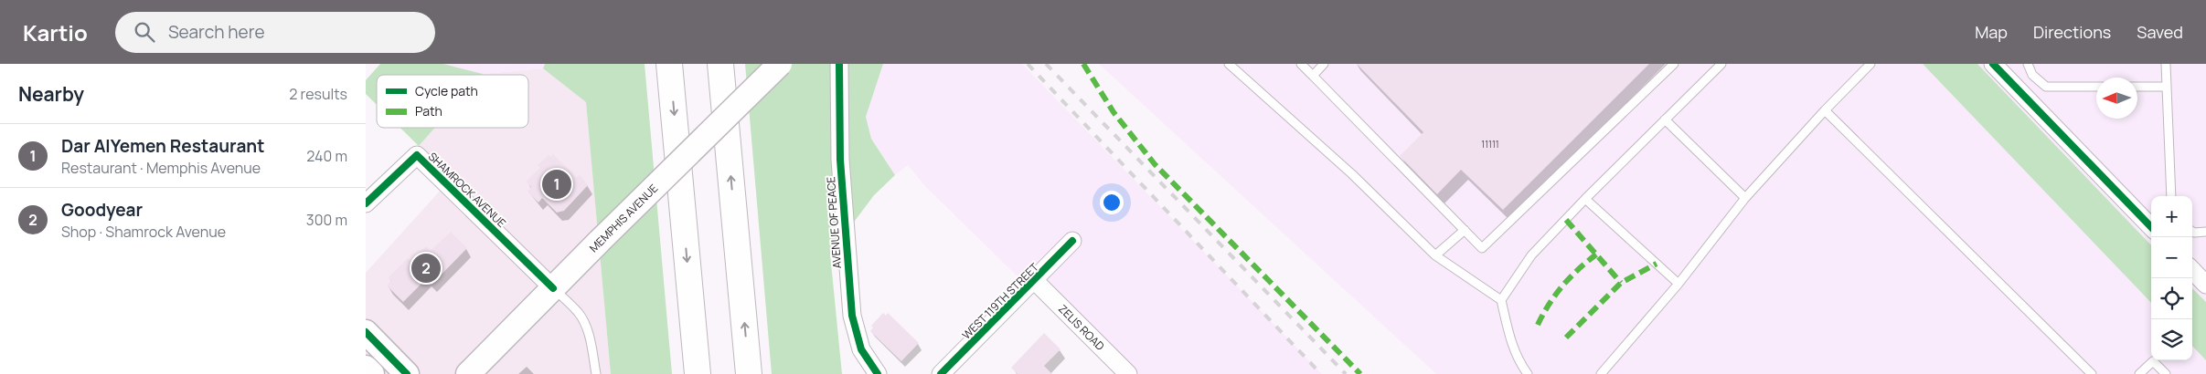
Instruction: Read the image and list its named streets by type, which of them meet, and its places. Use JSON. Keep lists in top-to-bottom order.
{
  "streets": {
    "main road": ["MEMPHIS AVENUE"],
    "street": [
      "SHAMROCK AVENUE",
      "AVENUE OF PEACE",
      "WEST 119TH STREET",
      "ZELIS ROAD"
    ]
  },
  "crossings": [
    ["SHAMROCK AVENUE", "MEMPHIS AVENUE"],
    ["WEST 119TH STREET", "ZELIS ROAD"]
  ],
  "house_numbers": ["11111"],
  "legend": ["Cycle path", "Path"],
  "north": "left",
  "page": {
    "header": "Kartio",
    "search": "Search here",
    "nav": ["Map", "Directions", "Saved"],
    "heading": ["Nearby", "2 results"],
    "list": [
      {
        "mark": "1",
        "name": "Dar AlYemen Restaurant",
        "note": "Restaurant · Memphis Avenue",
        "value": "240 m"
      },
      {
        "mark": "2",
        "name": "Goodyear",
        "note": "Shop · Shamrock Avenue",
        "value": "300 m"
      }
    ],
    "pins": ["1", "2"],
    "map_buttons": ["+", "−"]
  }
}
